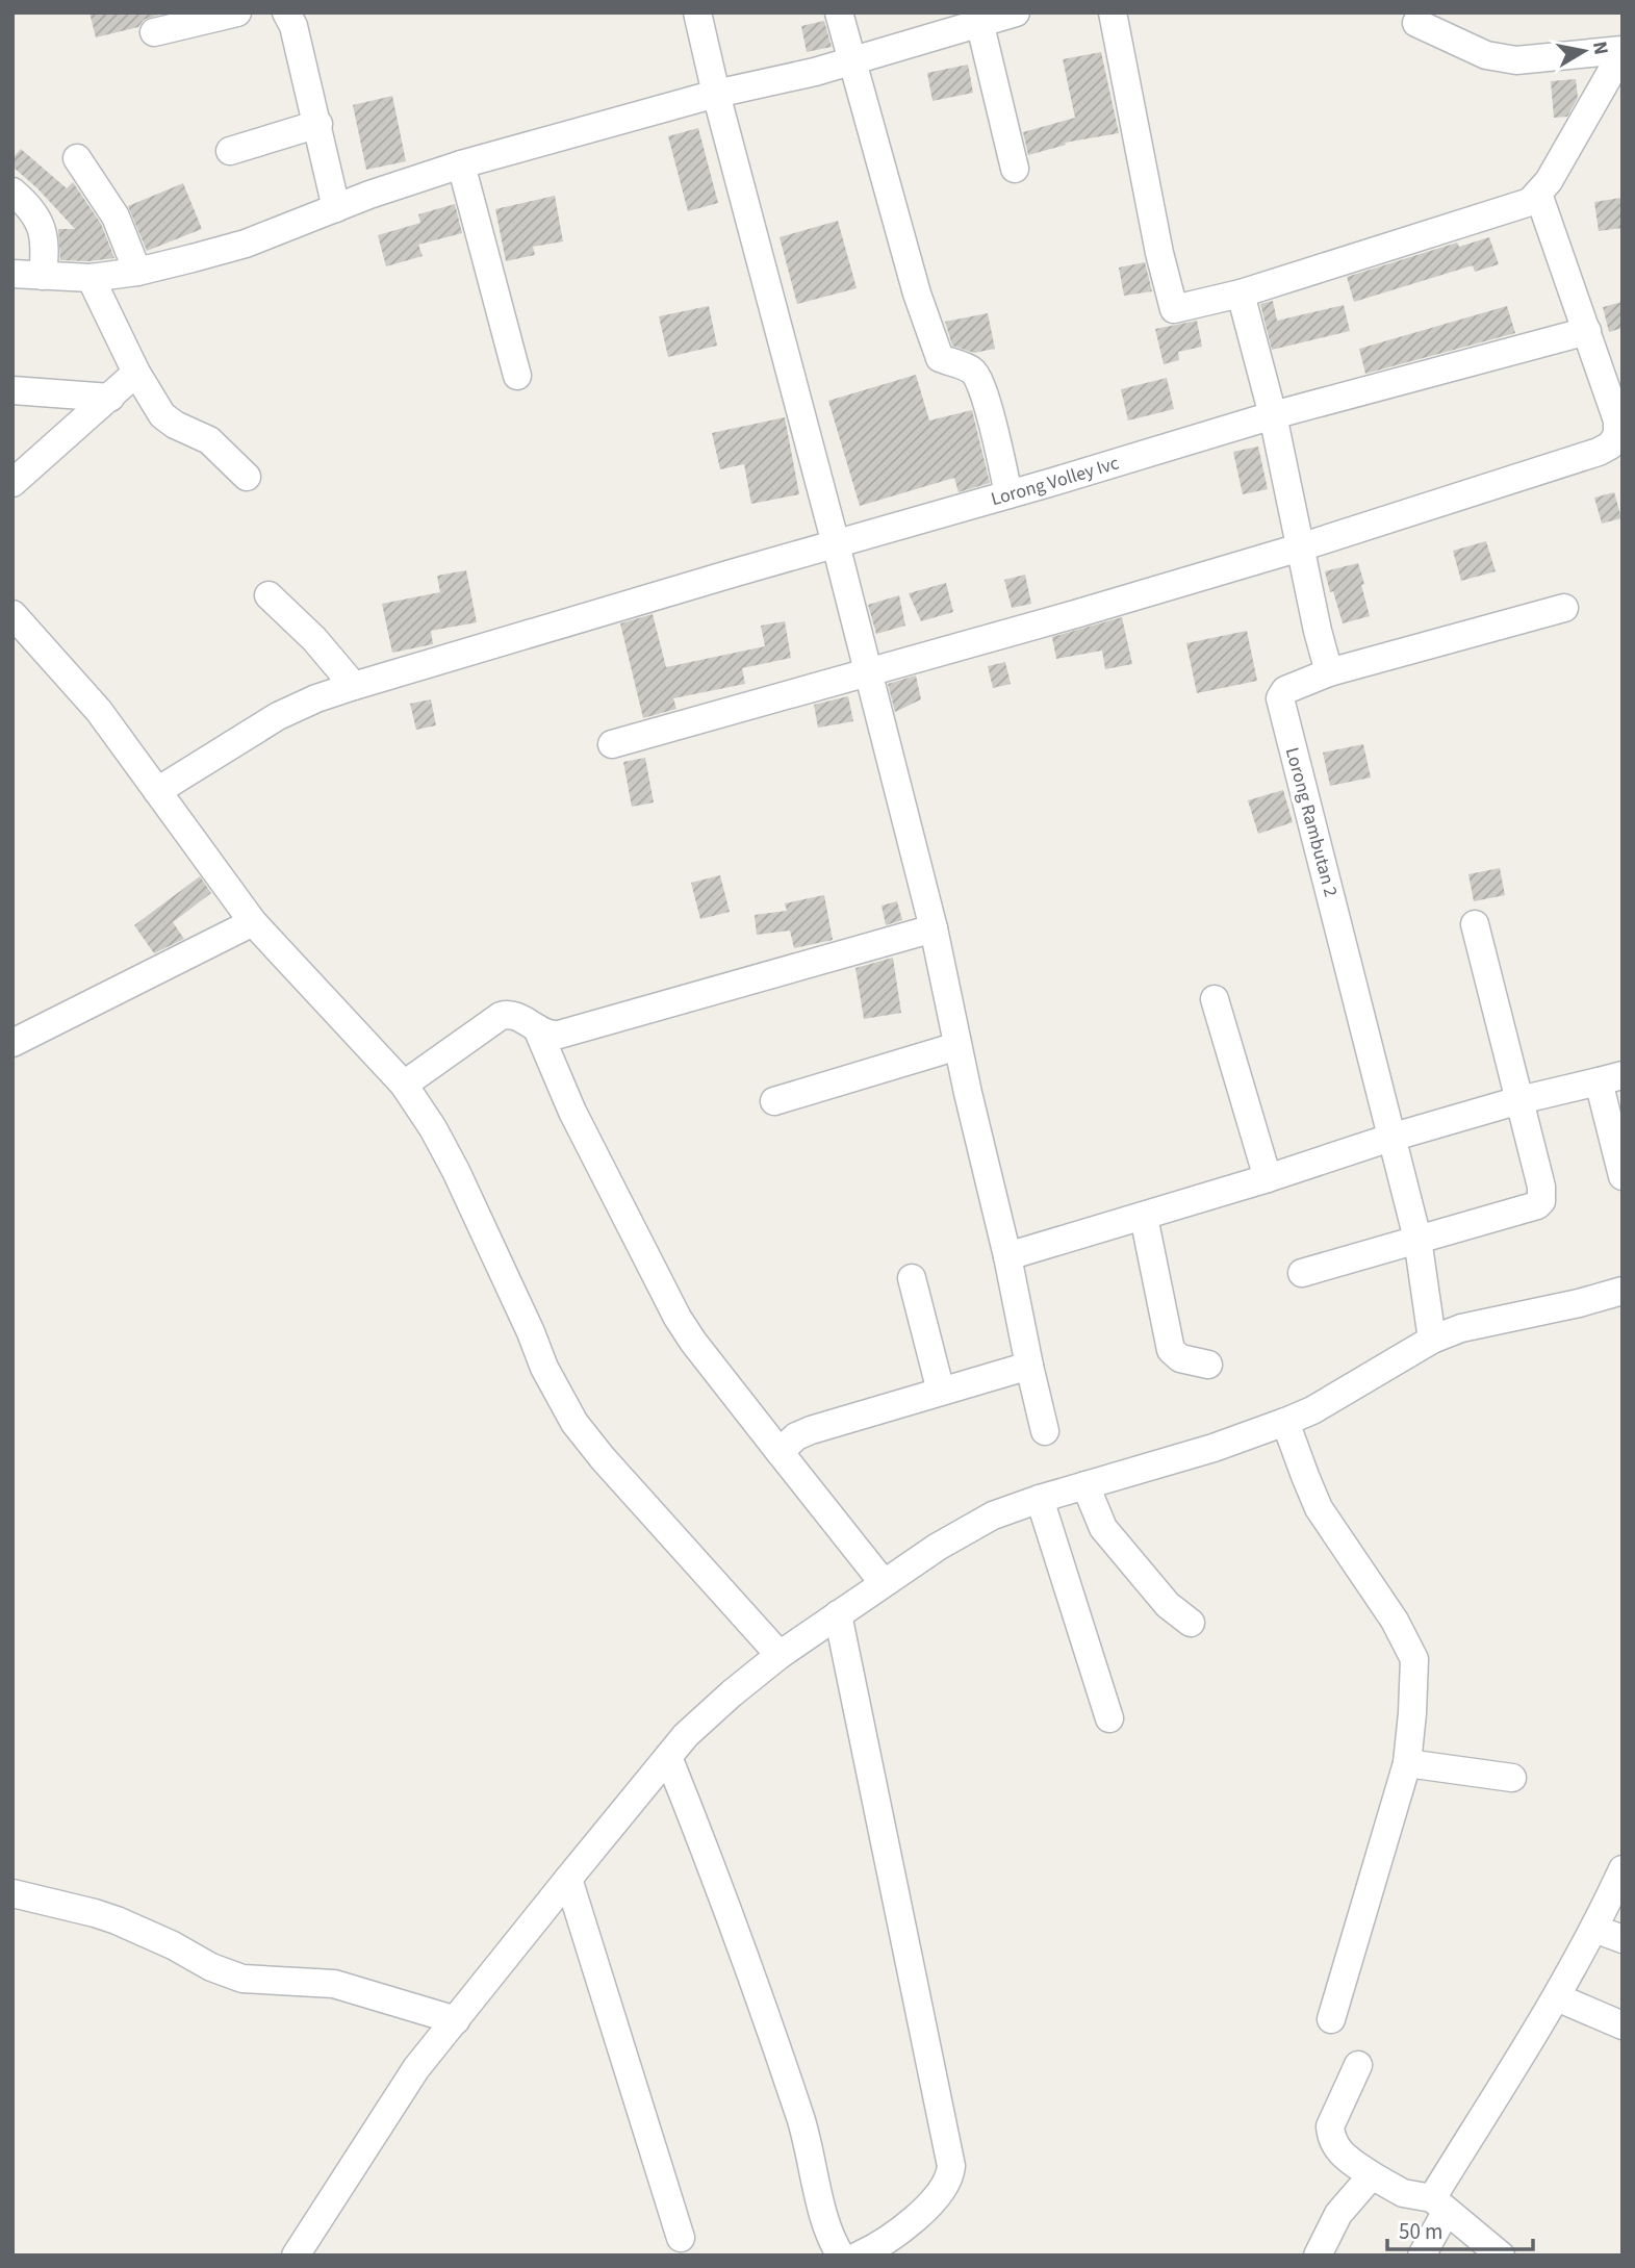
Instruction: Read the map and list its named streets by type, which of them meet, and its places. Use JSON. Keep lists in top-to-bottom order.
{
  "streets": {
    "street": ["Lorong Volley Ivc", "Lorong Rambutan 2"]
  },
  "scale_bar": "50 m",
  "north": "right"
}
